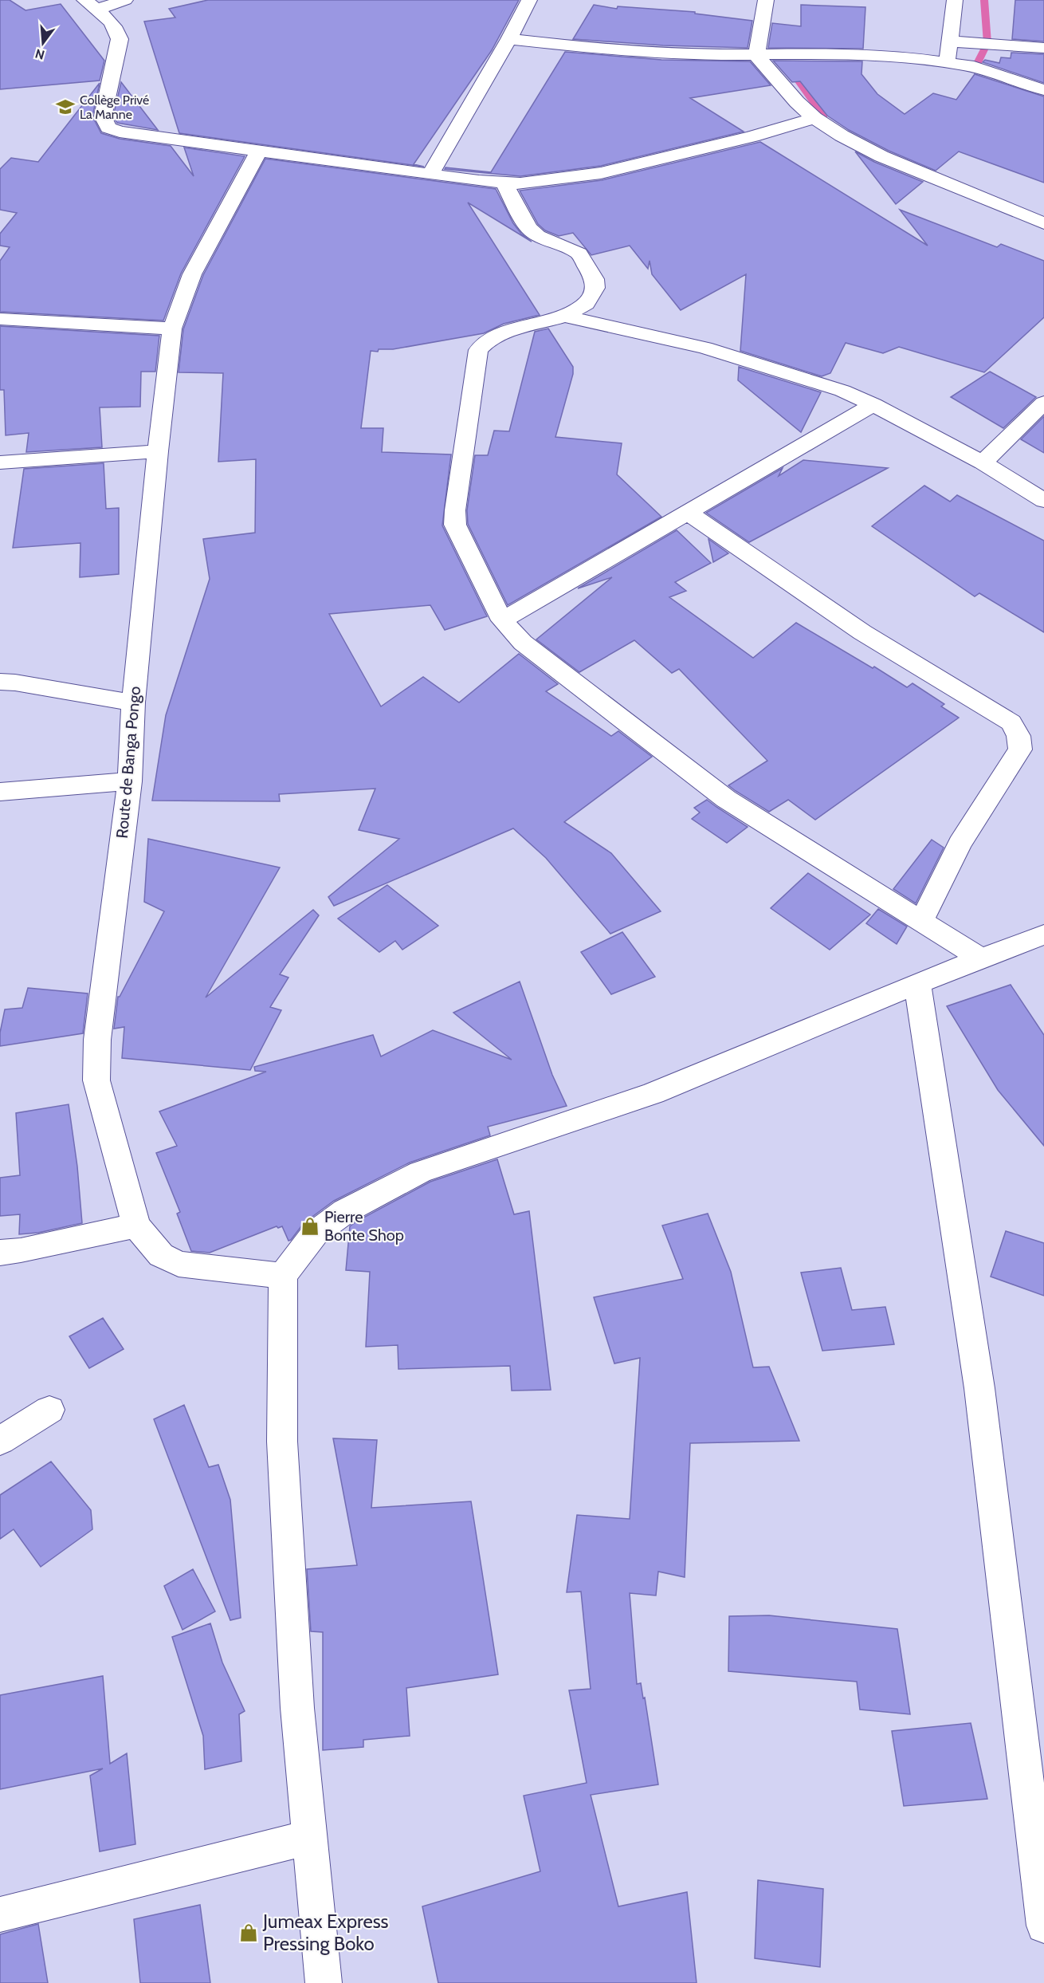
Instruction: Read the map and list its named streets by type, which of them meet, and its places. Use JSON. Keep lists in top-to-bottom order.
{
  "streets": {
    "street": ["Route de Banga Pongo"]
  },
  "places": {
    "school or university": ["Collège Privé La Manne"],
    "shop": ["Pierre Bonte Shop", "Jumeax Express Pressing Boko"]
  },
  "north": "bottom"
}
